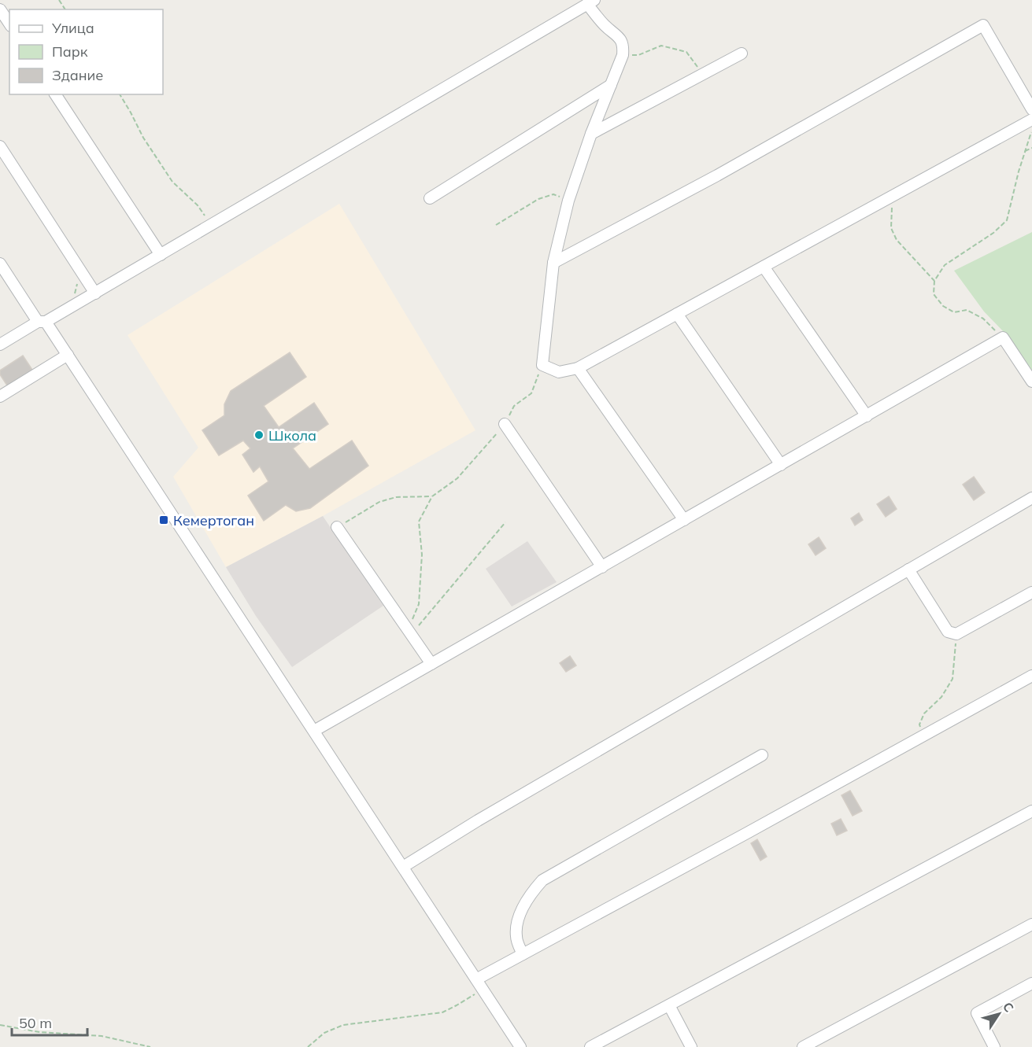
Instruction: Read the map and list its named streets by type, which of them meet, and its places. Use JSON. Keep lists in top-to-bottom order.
{
  "places": {
    "other": ["Школа"],
    "transit": ["Кемертоган"]
  },
  "legend": ["Улица", "Парк", "Здание"],
  "scale_bar": "50 m",
  "north": "top right"
}
